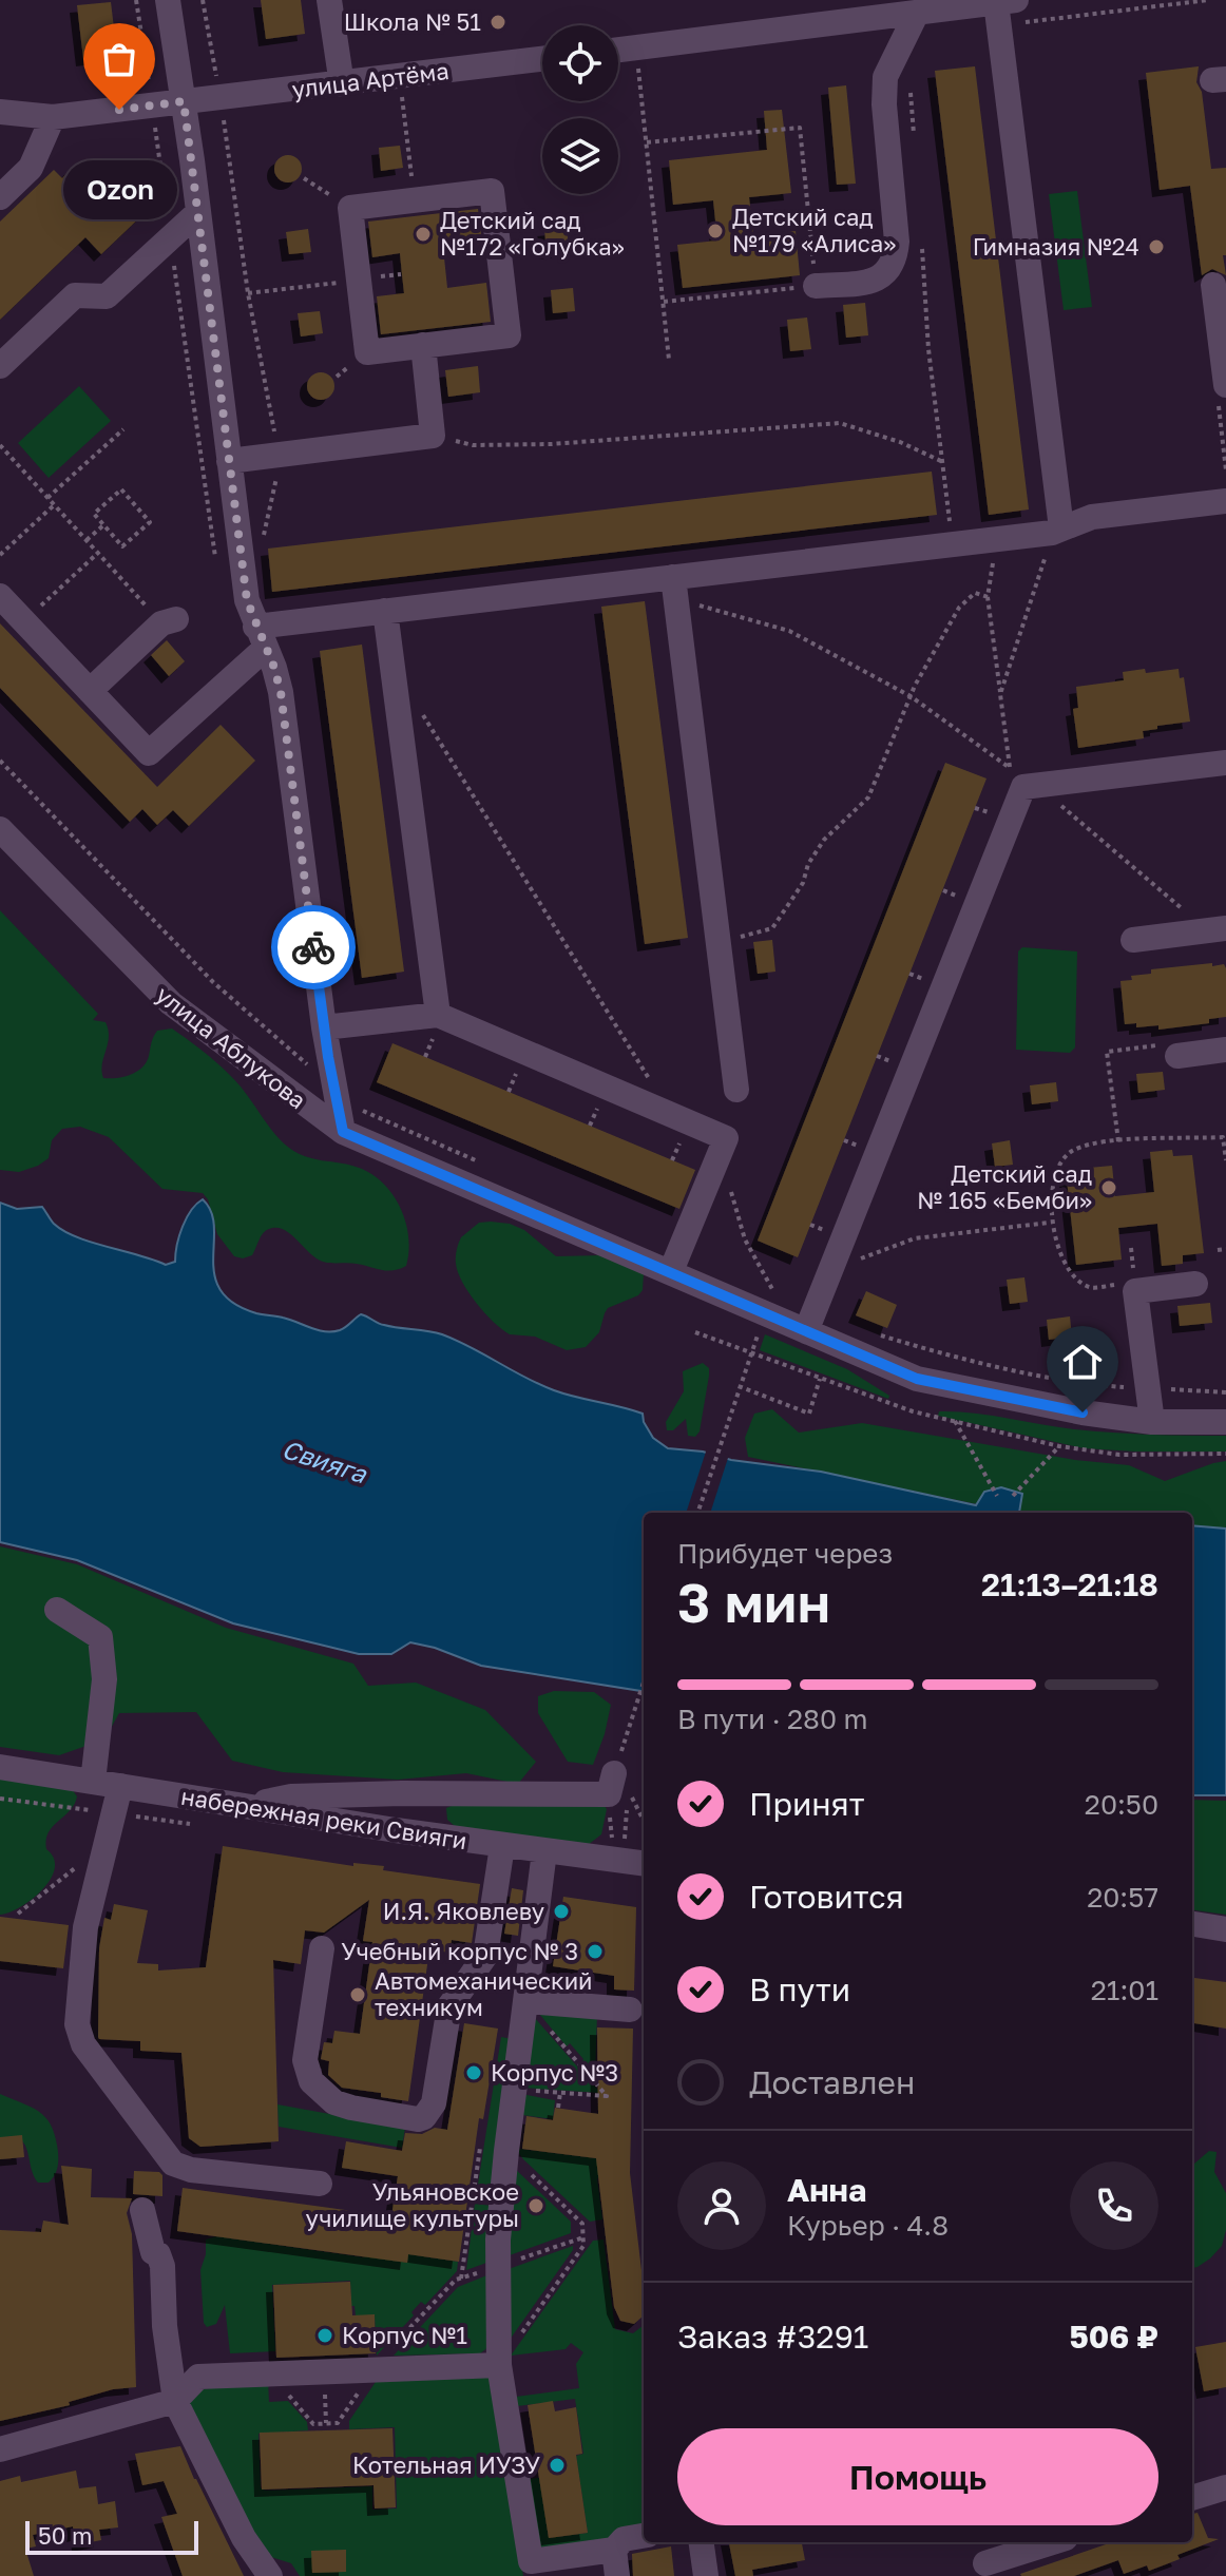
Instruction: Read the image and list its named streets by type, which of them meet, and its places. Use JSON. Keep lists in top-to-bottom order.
{
  "streets": {
    "street": ["улица Артёма", "улица Аблукова", "набережная реки Свияги"]
  },
  "water": ["Свияга"],
  "places": [
    "Школа № 51",
    "Ozon",
    "Детский сад №179 «Алиса»",
    "Детский сад №172 «Голубка»",
    "Гимназия №24",
    "Детский сад № 165 «Бемби»",
    "И.Я. Яковлеву",
    "Учебный корпус № 3",
    "Автомеханический техникум",
    "Корпус №3",
    "Ульяновское училище культуры",
    "Корпус №1",
    "Котельная ИУЗУ"
  ],
  "scale_bar": "50 m",
  "page": {
    "bubble": "Ozon",
    "heading": ["3 мин", "Прибудет через", "21:13–21:18"],
    "panel": [
      "Анна",
      "Курьер · 4.8",
      "Заказ #3291",
      "506 ₽"
    ],
    "bar": "В пути · 280 m",
    "list": [
      ["Принят", "20:50"],
      ["Готовится", "20:57"],
      ["В пути", "21:01"],
      "Доставлен"
    ],
    "buttons": "Помощь",
    "scale": "50 m"
  }
}
